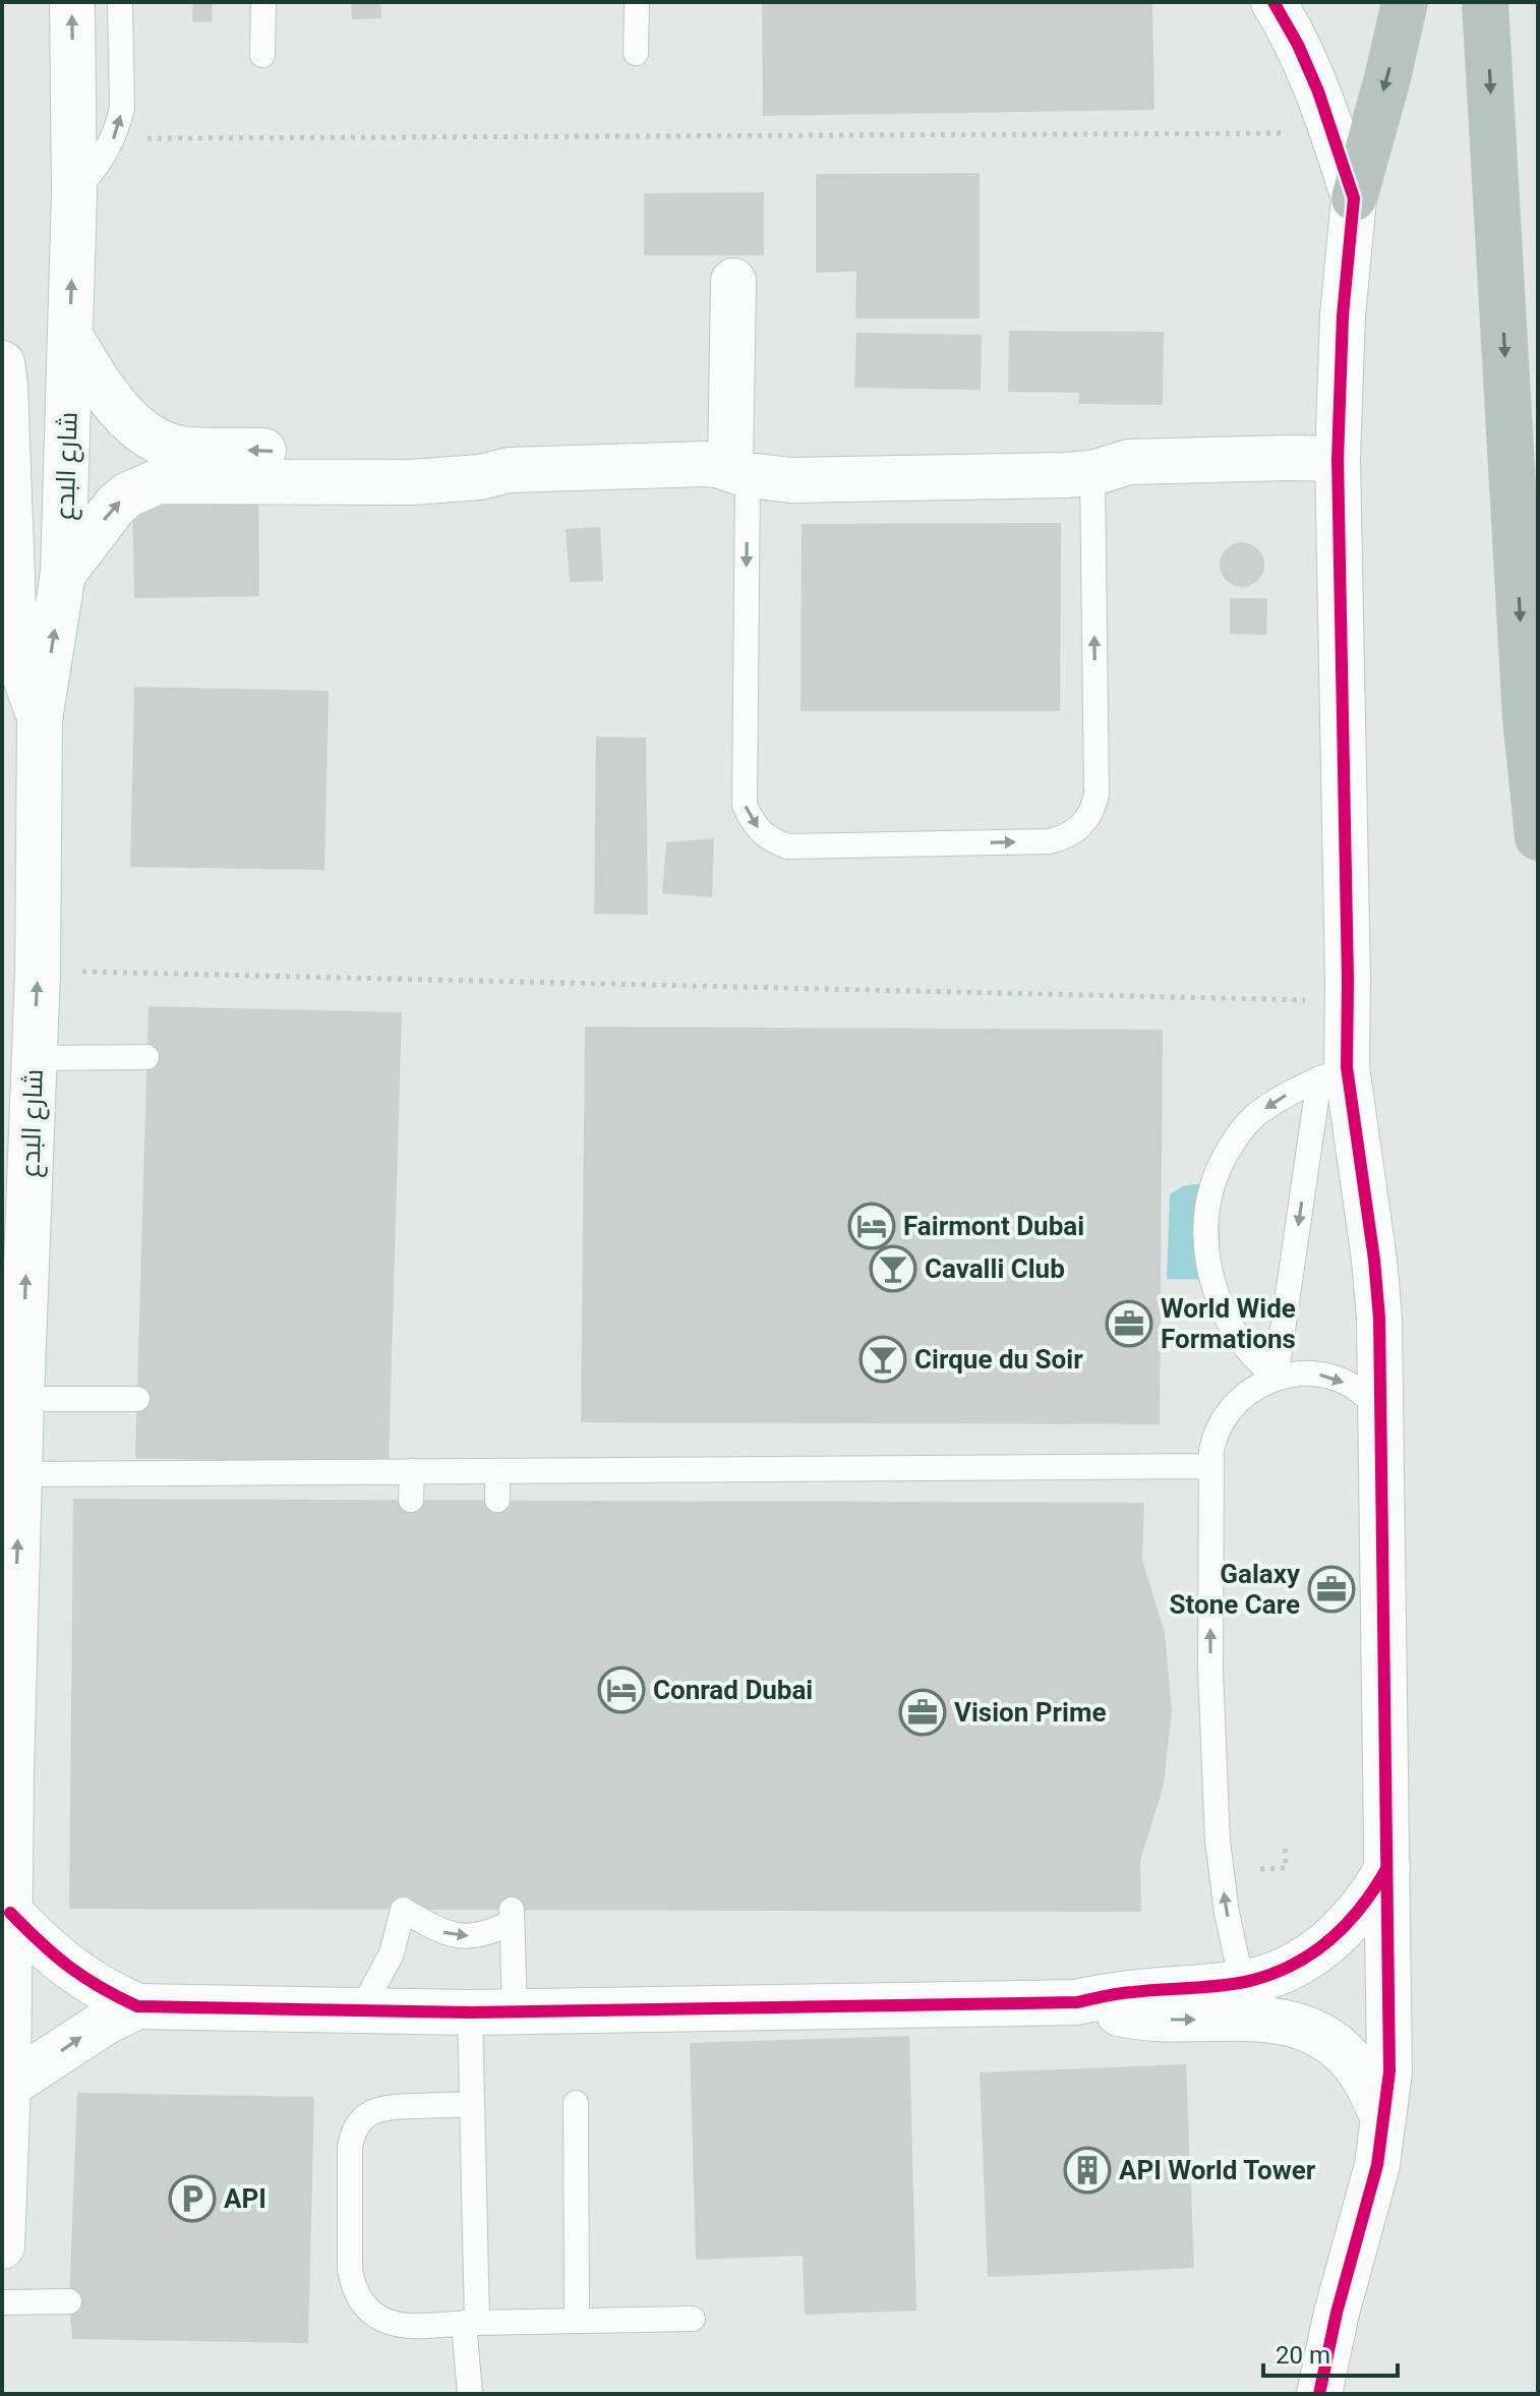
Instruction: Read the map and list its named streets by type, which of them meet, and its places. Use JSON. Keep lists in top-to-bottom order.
{
  "streets": {
    "street": ["شارع البدع"]
  },
  "one_way": ["شارع البدع"],
  "places": {
    "hotel": ["Fairmont Dubai", "Conrad Dubai"],
    "bar": ["Cavalli Club", "Cirque du Soir"],
    "office": ["World Wide Formations", "Galaxy Stone Care", "Vision Prime"],
    "building": ["API World Tower"],
    "parking": ["API"]
  },
  "scale_bar": "20 m"
}
